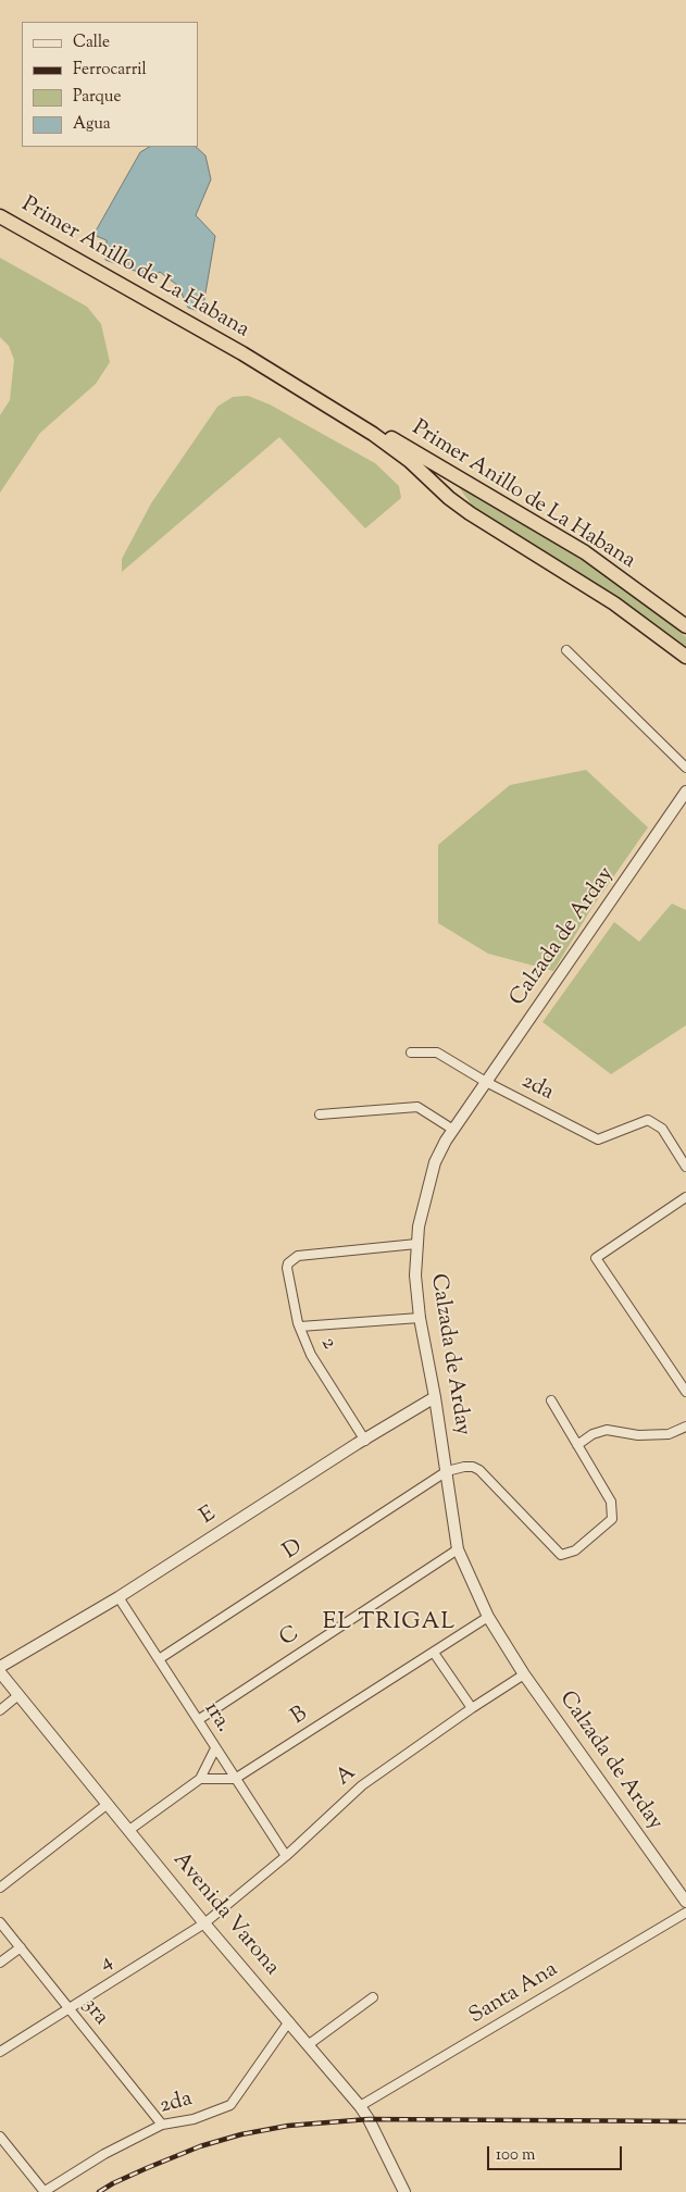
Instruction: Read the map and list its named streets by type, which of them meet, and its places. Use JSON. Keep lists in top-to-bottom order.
{
  "streets": {
    "highway": ["Primer Anillo de La Habana"],
    "street": [
      "Calzada de Arday",
      "2da",
      "2",
      "E",
      "D",
      "C",
      "B",
      "1ra.",
      "A",
      "Avenida Varona",
      "4",
      "Santa Ana",
      "3ra"
    ]
  },
  "crossings": [
    ["Calzada de Arday", "2da"],
    ["Calzada de Arday", "2"],
    ["Calzada de Arday", "E"],
    ["Calzada de Arday", "D"],
    ["Calzada de Arday", "C"],
    ["Calzada de Arday", "B"],
    ["Calzada de Arday", "A"],
    ["2da", "Avenida Varona"],
    ["2da", "3ra"],
    ["2", "E"],
    ["E", "1ra."],
    ["D", "1ra."],
    ["C", "1ra."],
    ["B", "1ra."],
    ["1ra.", "A"],
    ["A", "Avenida Varona"],
    ["A", "4"],
    ["Avenida Varona", "4"],
    ["Avenida Varona", "Santa Ana"],
    ["4", "3ra"]
  ],
  "districts": ["EL TRIGAL"],
  "legend": [
    "Calle",
    "Ferrocarril",
    "Parque",
    "Agua"
  ],
  "scale_bar": "100 m"
}
